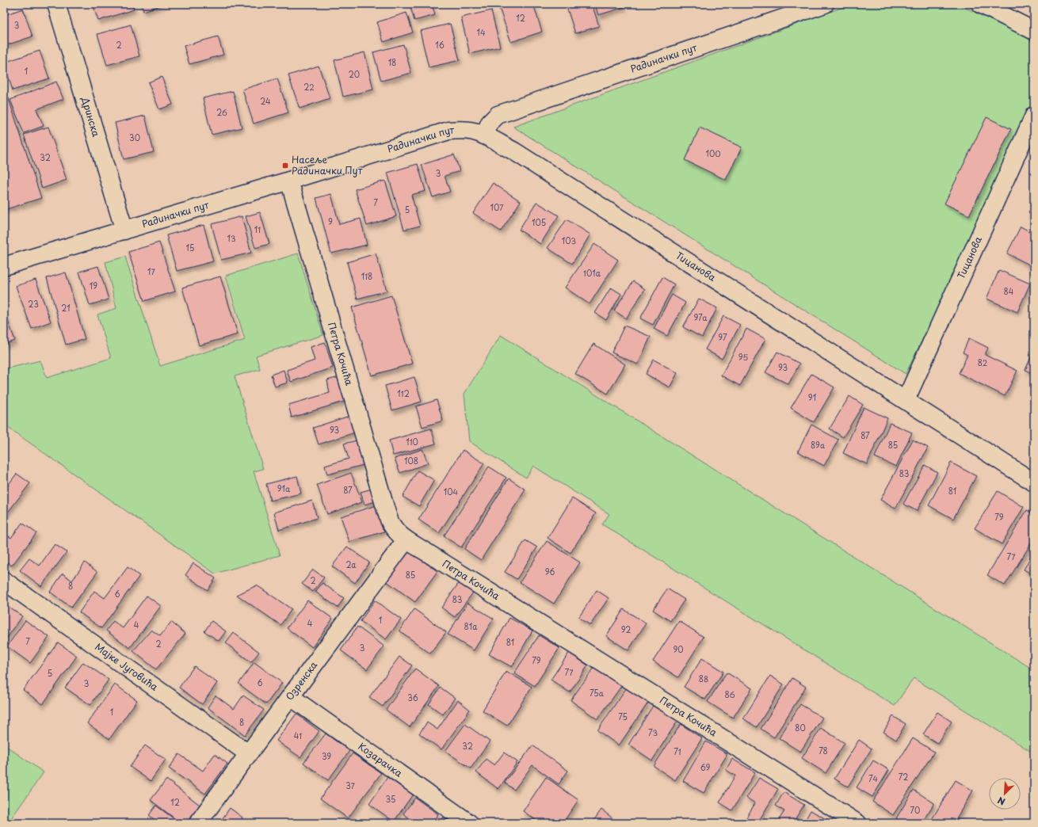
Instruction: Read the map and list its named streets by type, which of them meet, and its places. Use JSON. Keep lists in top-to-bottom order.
{
  "streets": {
    "street": [
      "Радиначки пут",
      "Дринска",
      "Тицанова",
      "Петра Кочића",
      "Мајке Југовића",
      "Озренска",
      "Козарачка"
    ]
  },
  "crossings": [
    ["Радиначки пут", "Дринска"],
    ["Радиначки пут", "Тицанова"],
    ["Радиначки пут", "Петра Кочића"],
    ["Петра Кочића", "Озренска"],
    ["Мајке Југовића", "Озренска"],
    ["Озренска", "Козарачка"]
  ],
  "places": {
    "transit": ["Насеље Радиначки Пут"]
  },
  "house_numbers": [
    "12",
    "3",
    "14",
    "2",
    "16",
    "18",
    "1",
    "20",
    "22",
    "24",
    "26",
    "30",
    "100",
    "32",
    "3",
    "7",
    "107",
    "5",
    "9",
    "105",
    "11",
    "13",
    "103",
    "15",
    "17",
    "101a",
    "118",
    "19",
    "84",
    "23",
    "21",
    "97a",
    "97",
    "95",
    "82",
    "93",
    "112",
    "91",
    "93",
    "87",
    "110",
    "89a",
    "85",
    "108",
    "83",
    "91a",
    "87",
    "81",
    "104",
    "79",
    "77",
    "2a",
    "96",
    "85",
    "2",
    "8",
    "6",
    "83",
    "1",
    "4",
    "4",
    "81a",
    "92",
    "7",
    "81",
    "2",
    "3",
    "90",
    "79",
    "77",
    "5",
    "88",
    "6",
    "3",
    "75a",
    "86",
    "36",
    "1",
    "75",
    "8",
    "80",
    "73",
    "41",
    "32",
    "78",
    "71",
    "39",
    "69",
    "72",
    "74",
    "37",
    "35",
    "12",
    "70"
  ],
  "north": "bottom left"
}
